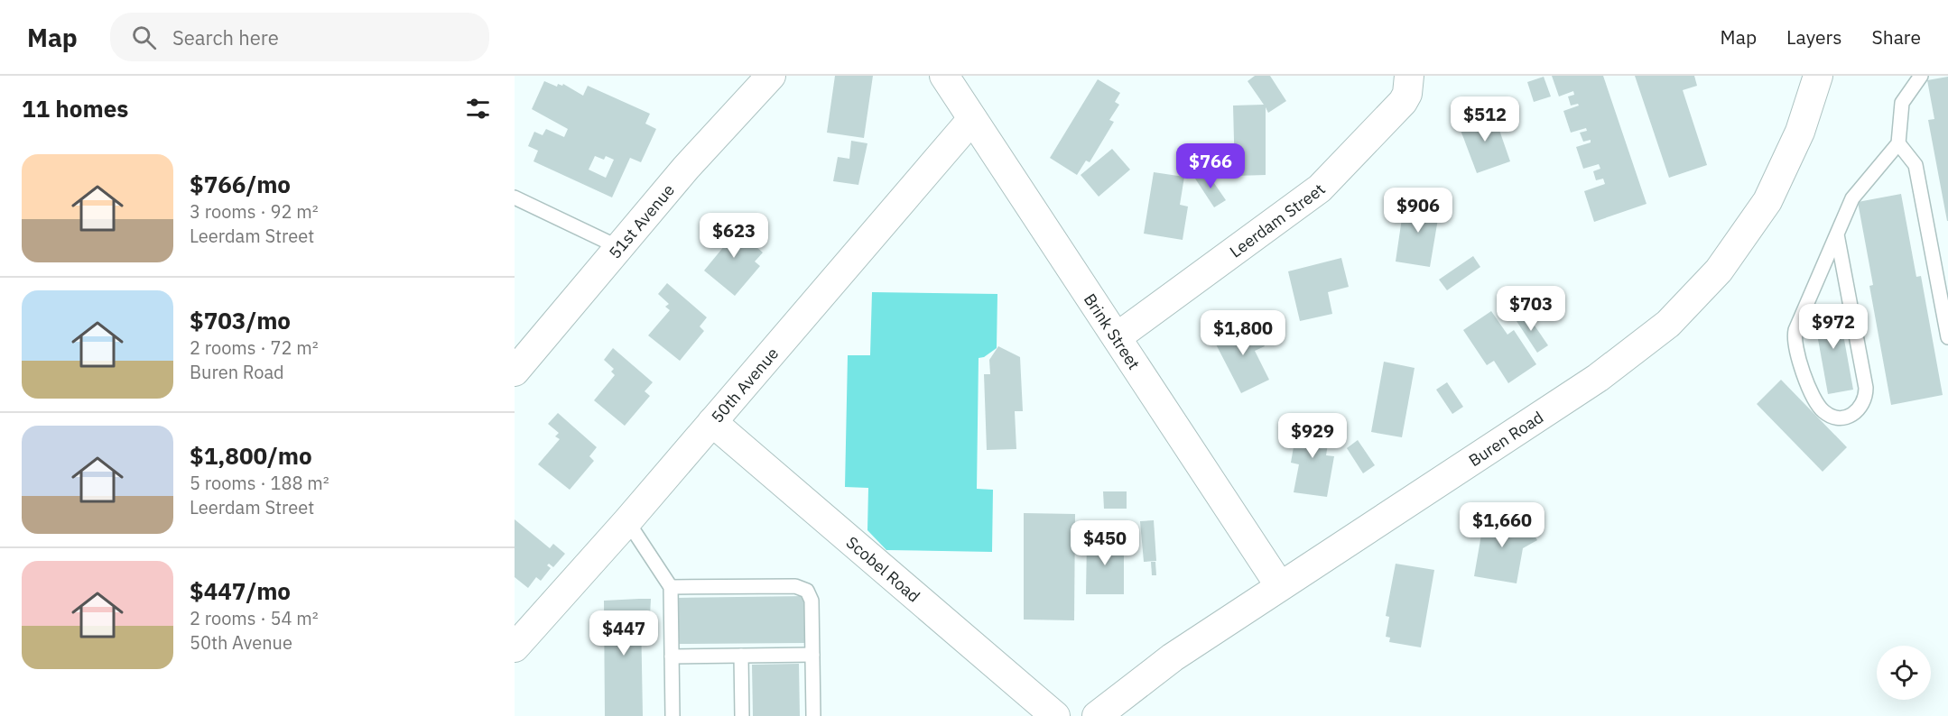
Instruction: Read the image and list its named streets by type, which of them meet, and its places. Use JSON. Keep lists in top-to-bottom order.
{
  "streets": {
    "street": [
      "Leerdam Street",
      "51st Avenue",
      "Brink Street",
      "50th Avenue",
      "Buren Road",
      "Scobel Road"
    ]
  },
  "crossings": [
    ["Leerdam Street", "Brink Street"],
    ["Brink Street", "50th Avenue"],
    ["Brink Street", "Buren Road"],
    ["50th Avenue", "Scobel Road"]
  ],
  "page": {
    "header": "Map",
    "search": "Search here",
    "nav": ["Map", "Layers", "Share"],
    "heading": "11 homes",
    "price": [
      "$512",
      "$766",
      "$906",
      "$623",
      "$703",
      "$972",
      "$1,800",
      "$929",
      "$1,660",
      "$450",
      "$447"
    ],
    "list": [
      {
        "name": "$766/mo",
        "note": "3 rooms · 92 m² · Leerdam Street"
      },
      {
        "name": "$703/mo",
        "note": "2 rooms · 72 m² · Buren Road"
      },
      {
        "name": "$1,800/mo",
        "note": "5 rooms · 188 m² · Leerdam Street"
      },
      {
        "name": "$447/mo",
        "note": "2 rooms · 54 m² · 50th Avenue"
      }
    ]
  }
}
